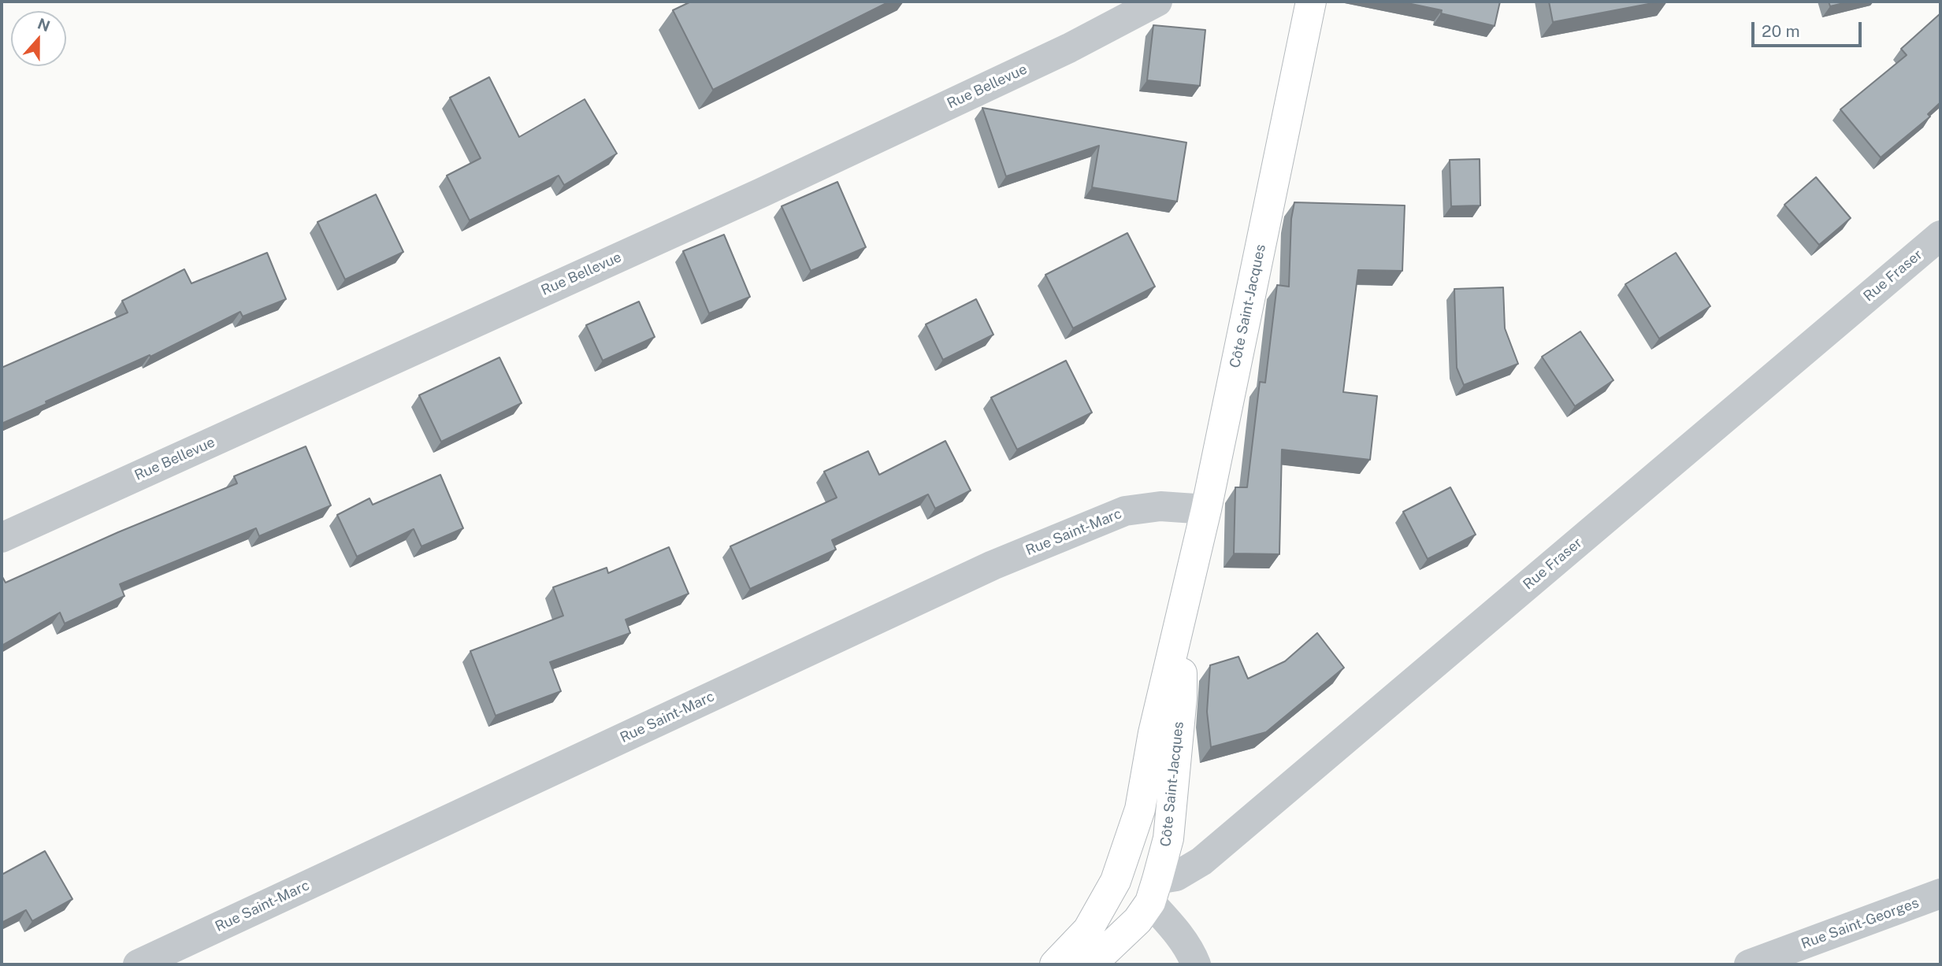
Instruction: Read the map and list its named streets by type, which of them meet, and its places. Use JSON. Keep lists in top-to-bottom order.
{
  "streets": {
    "main road": ["Côte Saint-Jacques"],
    "street": [
      "Rue Bellevue",
      "Rue Fraser",
      "Rue Saint-Marc",
      "Rue Saint-Georges"
    ]
  },
  "crossings": [
    ["Rue Fraser", "Côte Saint-Jacques"],
    ["Côte Saint-Jacques", "Rue Saint-Marc"]
  ],
  "scale_bar": "20 m",
  "north": "top"
}
